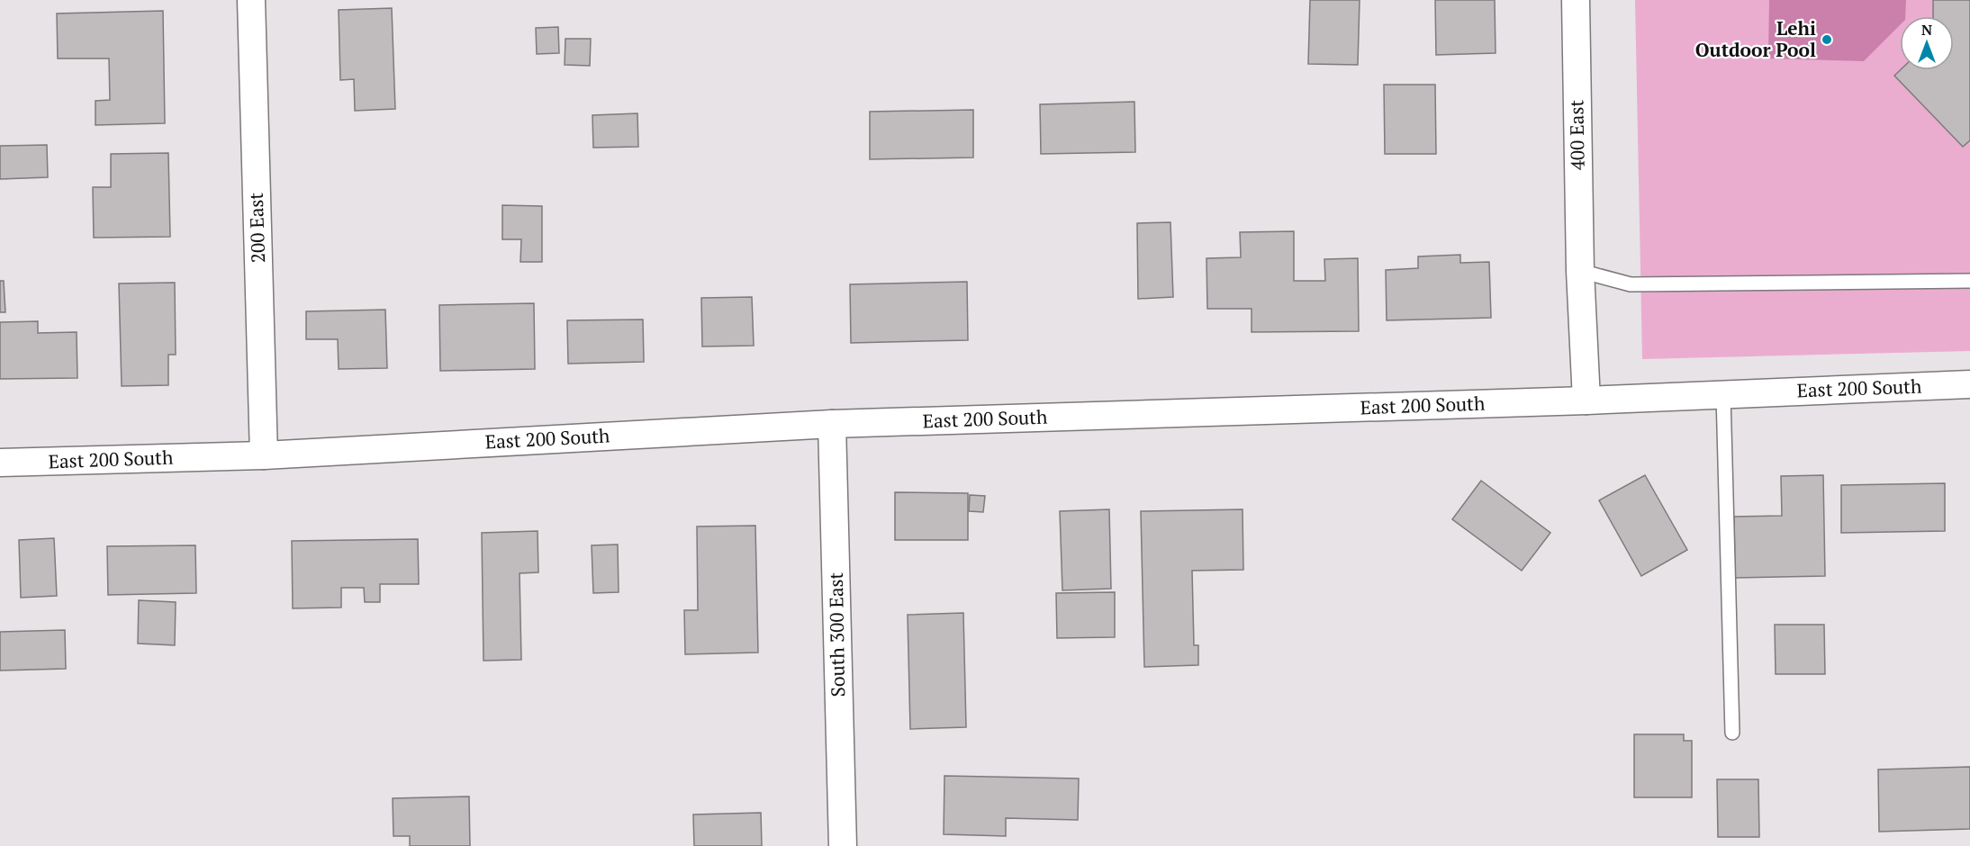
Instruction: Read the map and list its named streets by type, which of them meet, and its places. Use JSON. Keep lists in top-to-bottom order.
{
  "streets": {
    "street": [
      "400 East",
      "200 East",
      "East 200 South",
      "South 300 East"
    ]
  },
  "crossings": [
    ["400 East", "East 200 South"],
    ["200 East", "East 200 South"],
    ["East 200 South", "South 300 East"]
  ],
  "places": ["Lehi Outdoor Pool"],
  "north": "top"
}
